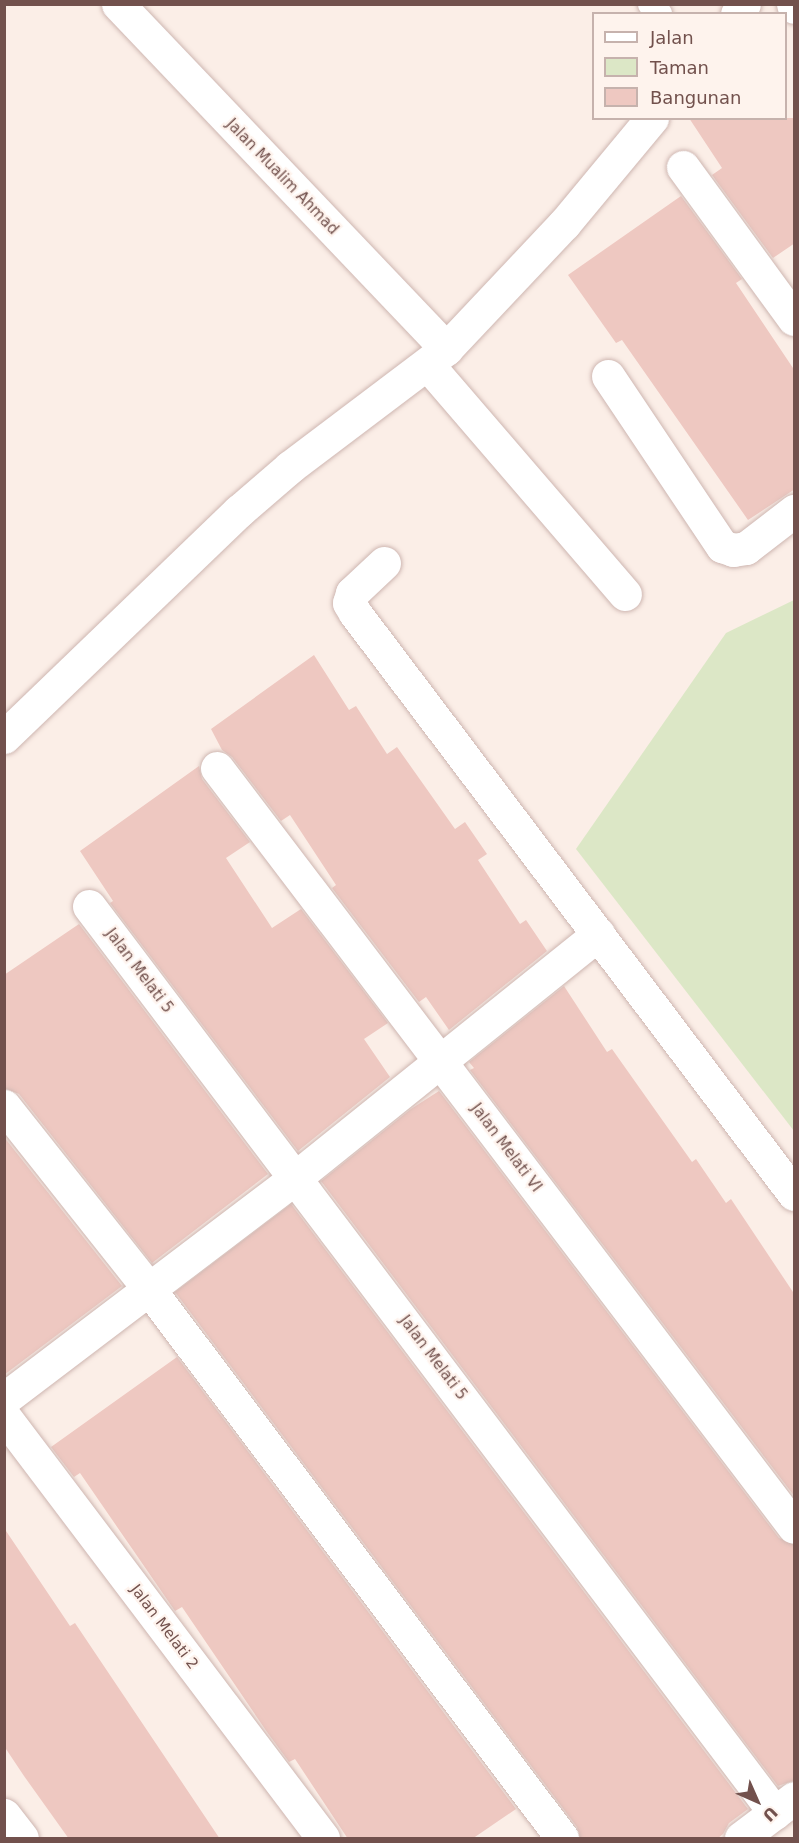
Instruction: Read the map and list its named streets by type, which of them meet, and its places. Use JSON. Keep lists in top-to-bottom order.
{
  "streets": {
    "street": [
      "Jalan Mualim Ahmad",
      "Jalan Melati 5",
      "Jalan Melati VI",
      "Jalan Melati 2"
    ]
  },
  "legend": ["Jalan", "Taman", "Bangunan"],
  "north": "bottom right"
}
